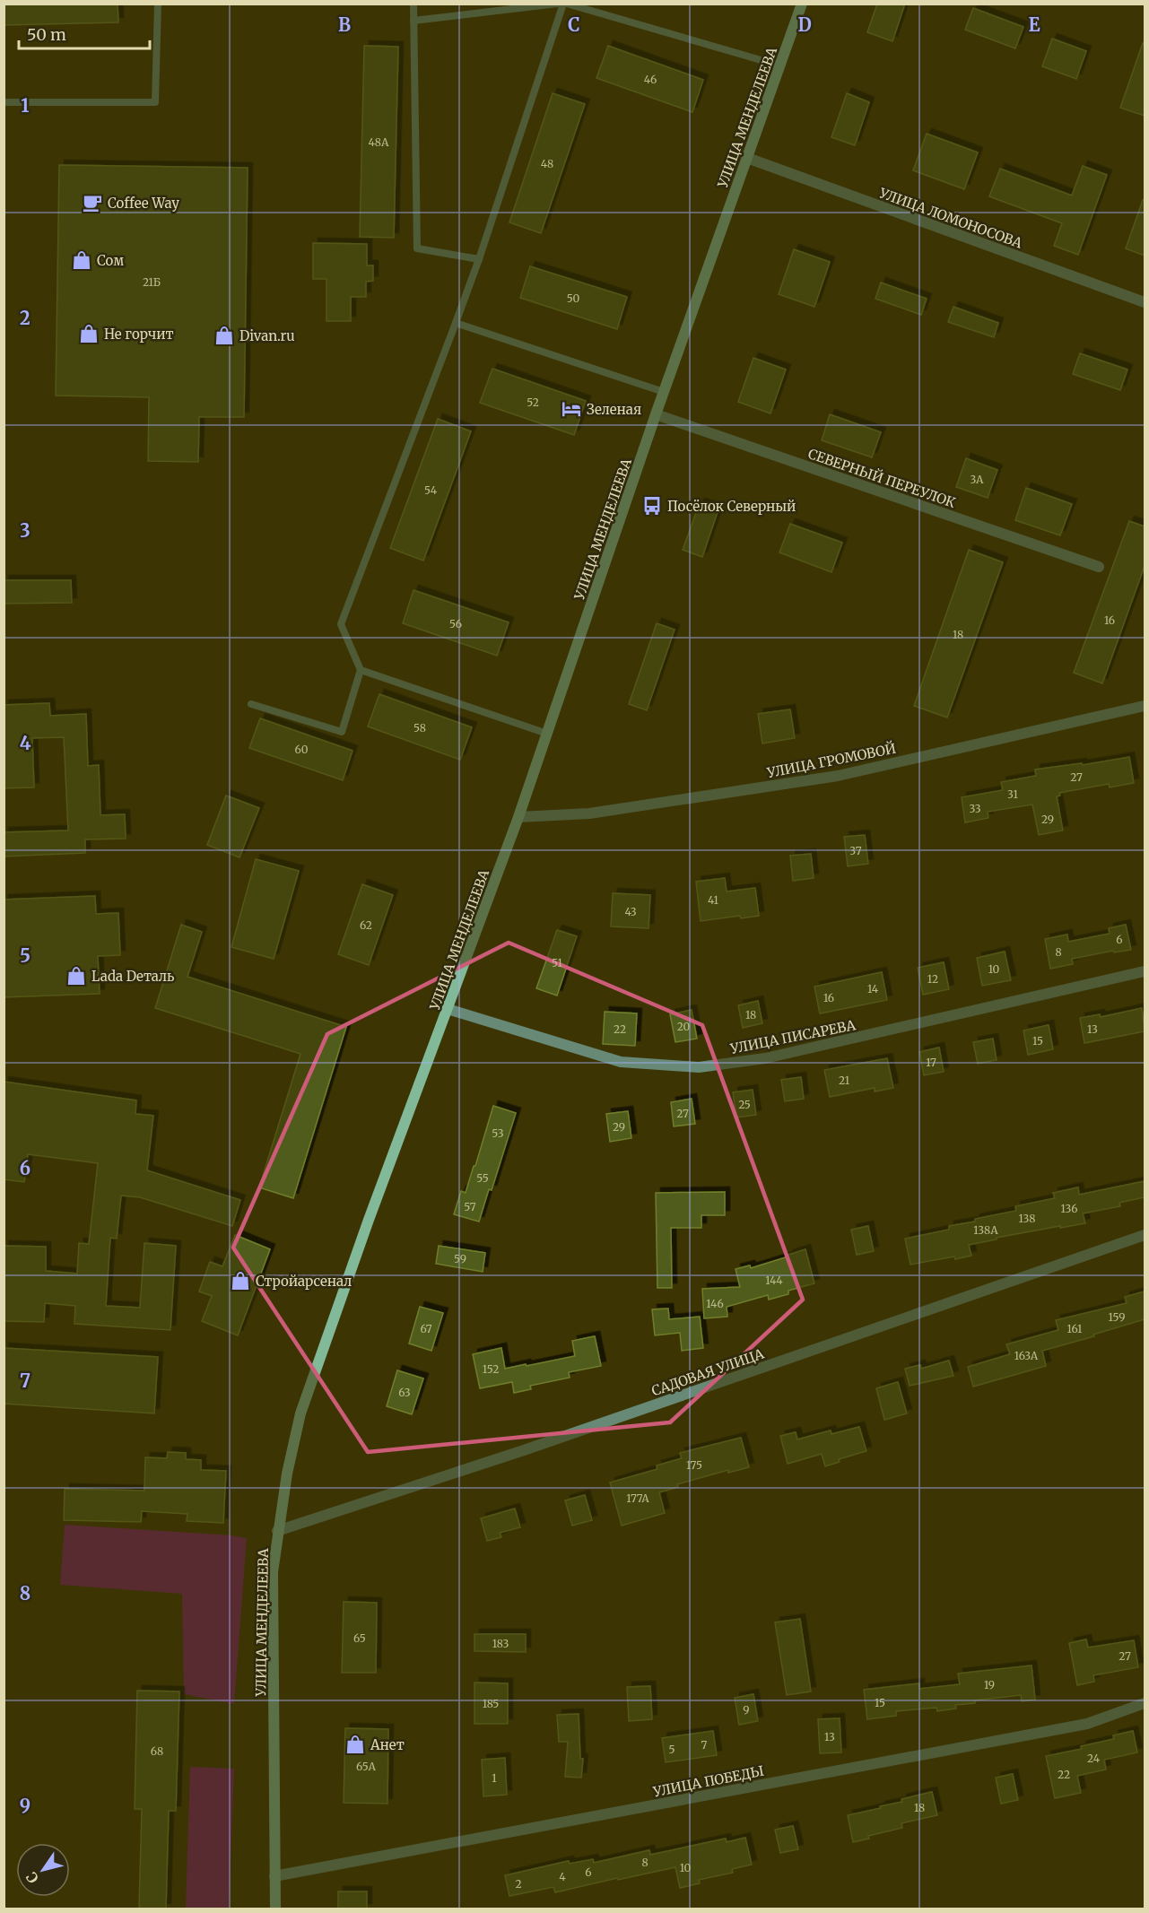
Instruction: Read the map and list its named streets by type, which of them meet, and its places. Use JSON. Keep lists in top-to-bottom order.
{
  "streets": {
    "main road": ["УЛИЦА МЕНДЕЛЕЕВА"],
    "street": [
      "УЛИЦА ЛОМОНОСОВА",
      "СЕВЕРНЫЙ ПЕРЕУЛОК",
      "УЛИЦА ГРОМОВОЙ",
      "УЛИЦА ПИСАРЕВА",
      "САДОВАЯ УЛИЦА",
      "УЛИЦА ПОБЕДЫ"
    ]
  },
  "crossings": [
    ["УЛИЦА МЕНДЕЛЕЕВА", "УЛИЦА ЛОМОНОСОВА"],
    ["УЛИЦА МЕНДЕЛЕЕВА", "СЕВЕРНЫЙ ПЕРЕУЛОК"],
    ["УЛИЦА МЕНДЕЛЕЕВА", "УЛИЦА ГРОМОВОЙ"],
    ["УЛИЦА МЕНДЕЛЕЕВА", "УЛИЦА ПИСАРЕВА"],
    ["УЛИЦА МЕНДЕЛЕЕВА", "САДОВАЯ УЛИЦА"],
    ["УЛИЦА МЕНДЕЛЕЕВА", "УЛИЦА ПОБЕДЫ"]
  ],
  "places": {
    "cafe": ["Coffee Way"],
    "shop": [
      "Сом",
      "Не горчит",
      "Divan.ru",
      "Lada Dеталь",
      "Стройарсенал",
      "Анет"
    ],
    "hotel": ["Зеленая"],
    "bus stop": ["Посёлок Северный"]
  },
  "house_numbers": [
    "46",
    "48А",
    "48",
    "21Б",
    "50",
    "52",
    "3А",
    "54",
    "16",
    "56",
    "18",
    "58",
    "60",
    "27",
    "31",
    "33",
    "29",
    "37",
    "41",
    "43",
    "62",
    "6",
    "8",
    "51",
    "10",
    "12",
    "14",
    "16",
    "18",
    "20",
    "22",
    "13",
    "15",
    "17",
    "21",
    "25",
    "27",
    "29",
    "53",
    "55",
    "57",
    "136",
    "138",
    "138А",
    "59",
    "144",
    "146",
    "159",
    "67",
    "161",
    "163А",
    "152",
    "63",
    "175",
    "177А",
    "65",
    "183",
    "27",
    "19",
    "15",
    "185",
    "9",
    "13",
    "7",
    "5",
    "68",
    "24",
    "65А",
    "22",
    "1",
    "18",
    "8",
    "10",
    "6",
    "4",
    "2"
  ],
  "scale_bar": "50 m",
  "north": "bottom left",
  "grid": {
    "columns": [
      "B",
      "C",
      "D",
      "E"
    ],
    "rows": [
      "1",
      "2",
      "3",
      "4",
      "5",
      "6",
      "7",
      "8",
      "9"
    ]
  }
}
